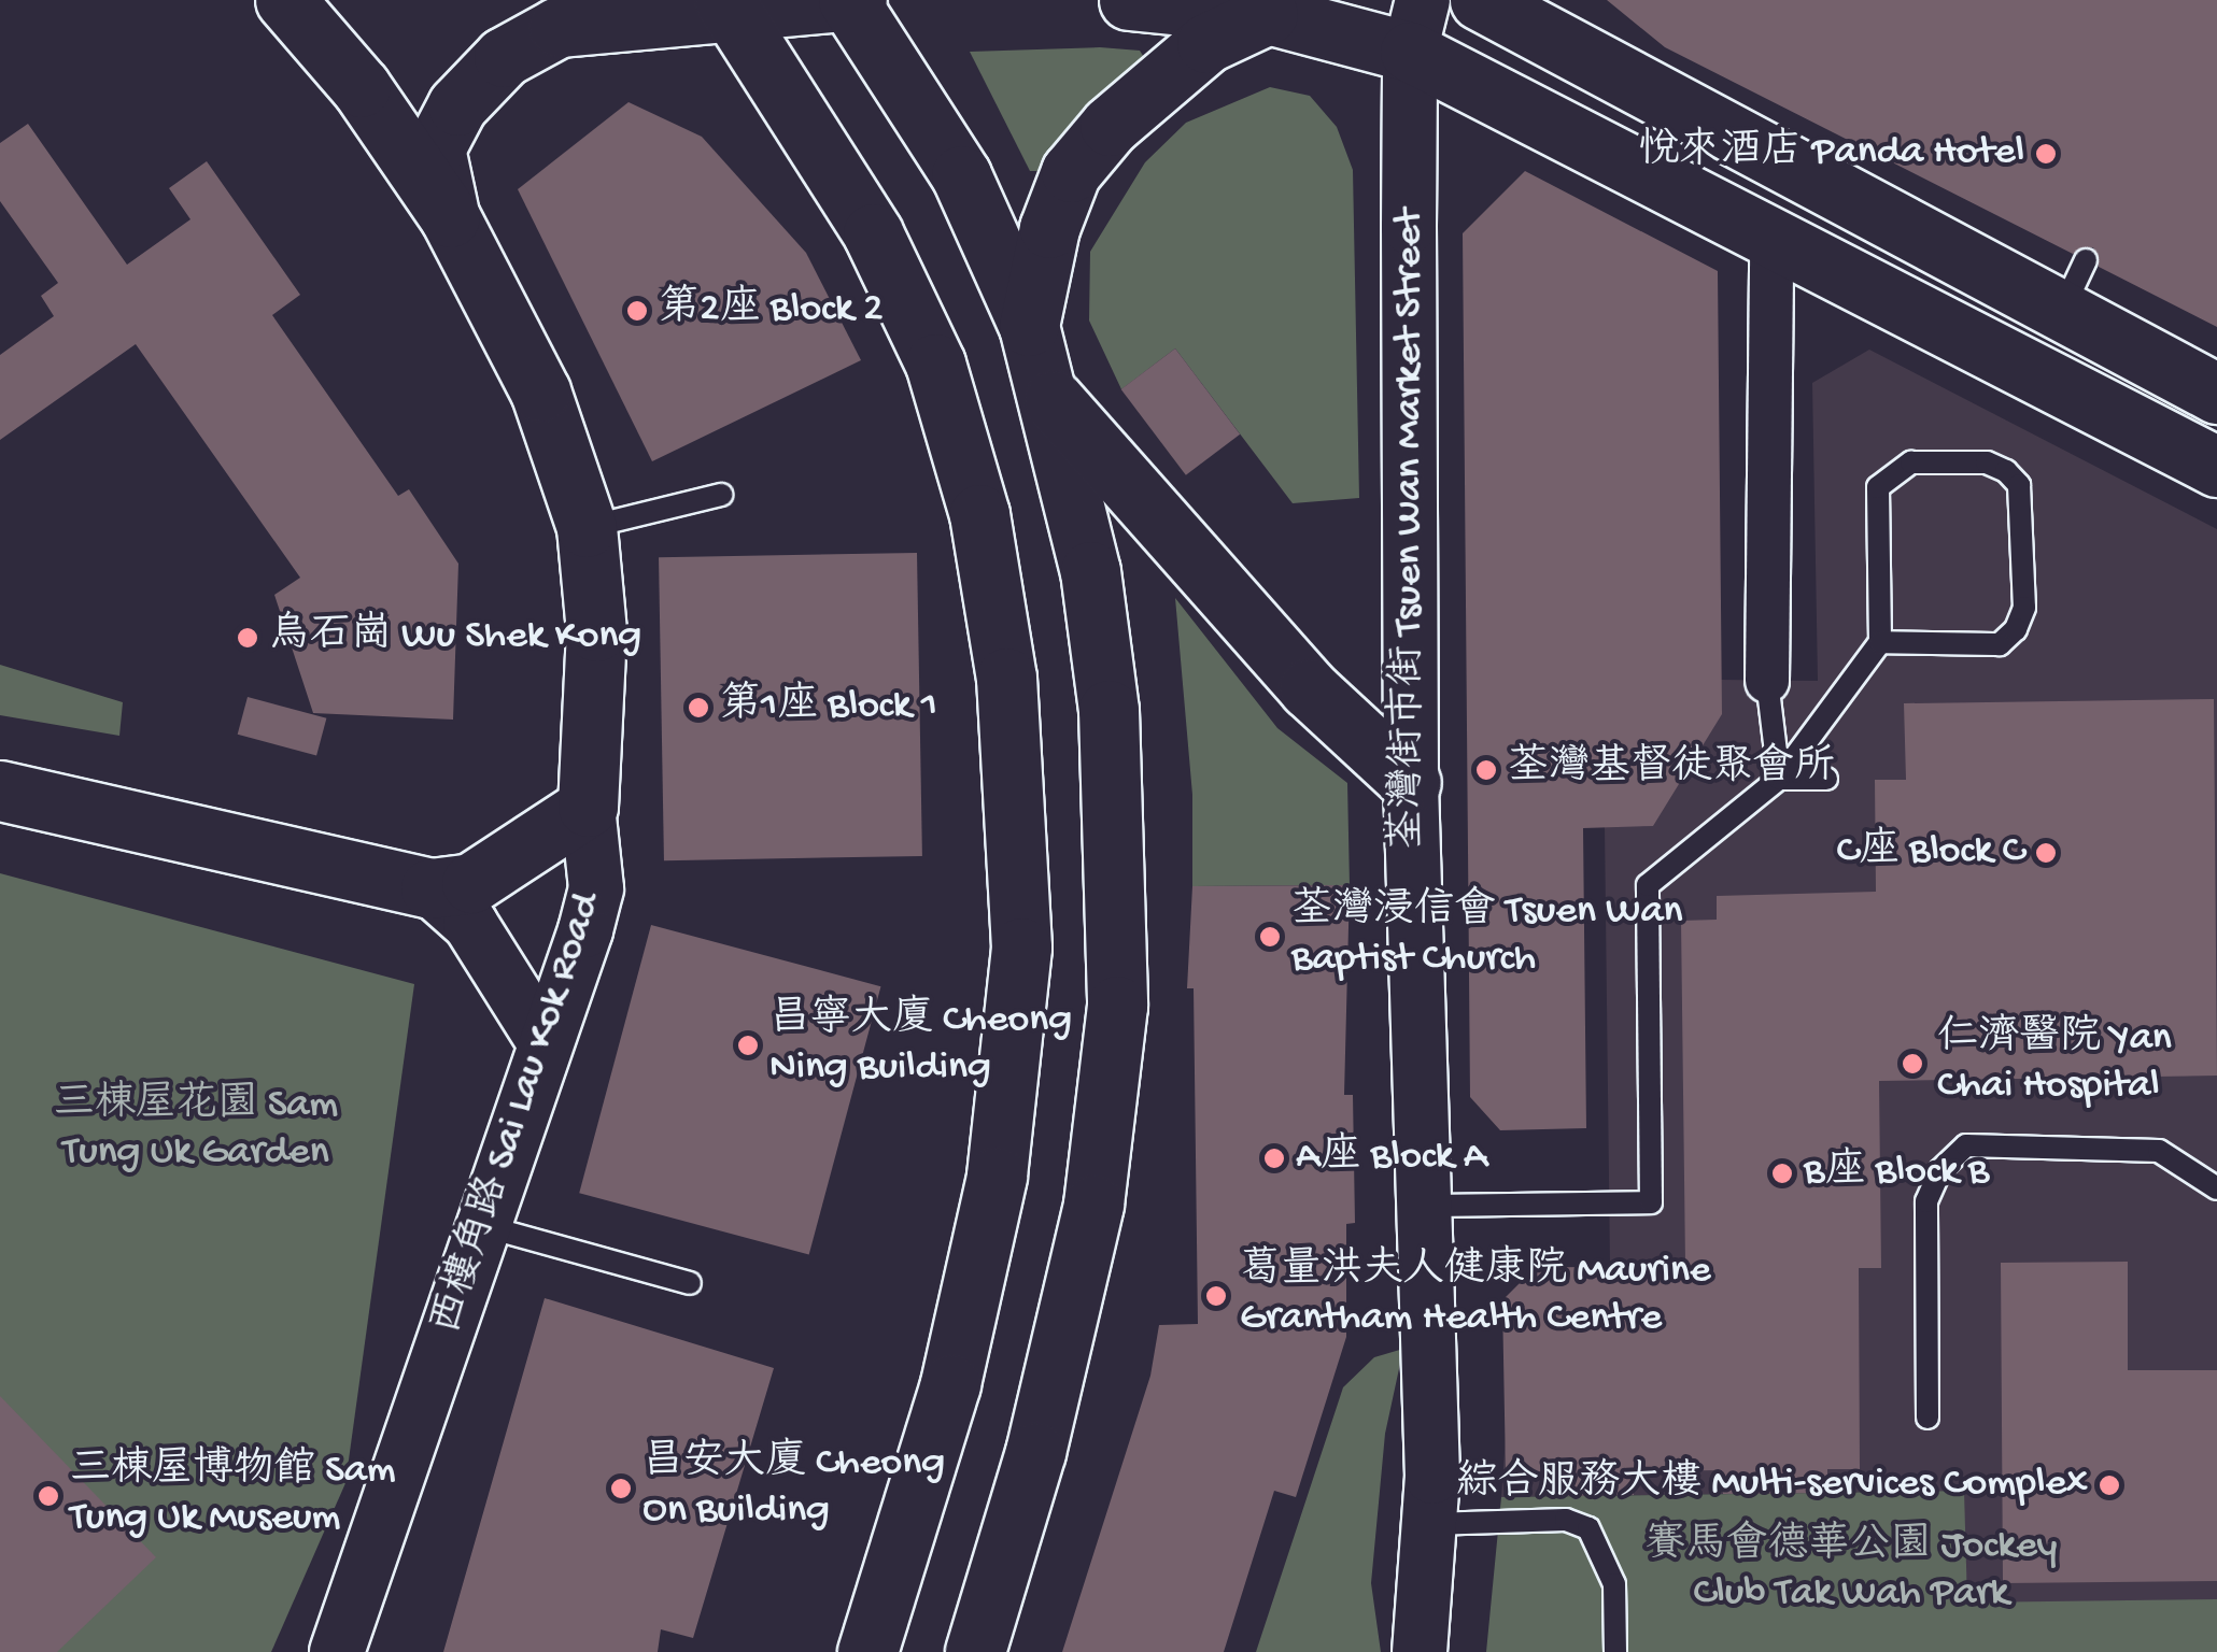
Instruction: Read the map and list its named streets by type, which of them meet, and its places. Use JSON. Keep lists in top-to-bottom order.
{
  "streets": {
    "main road": ["西樓角路 Sai Lau Kok Road"],
    "street": ["荃灣街市街 Tsuen Wan Market Street"]
  },
  "parks": ["三棟屋花園 Sam Tung Uk Garden", "賽馬會德華公園 Jockey Club Tak Wah Park"],
  "places": [
    "悅來酒店 Panda Hotel",
    "第2座 Block 2",
    "烏石崗 Wu Shek Kong",
    "第1座 Block 1",
    "荃灣基督徒聚會所",
    "C座 Block C",
    "荃灣浸信會 Tsuen Wan Baptist Church",
    "昌寧大廈 Cheong Ning Building",
    "仁濟醫院 Yan Chai Hospital",
    "A座 Block A",
    "B座 Block B",
    "葛量洪夫人健康院 Maurine Grantham Health Centre",
    "綜合服務大樓 Multi-services Complex",
    "昌安大廈 Cheong On Building",
    "三棟屋博物館 Sam Tung Uk Museum"
  ]
}
